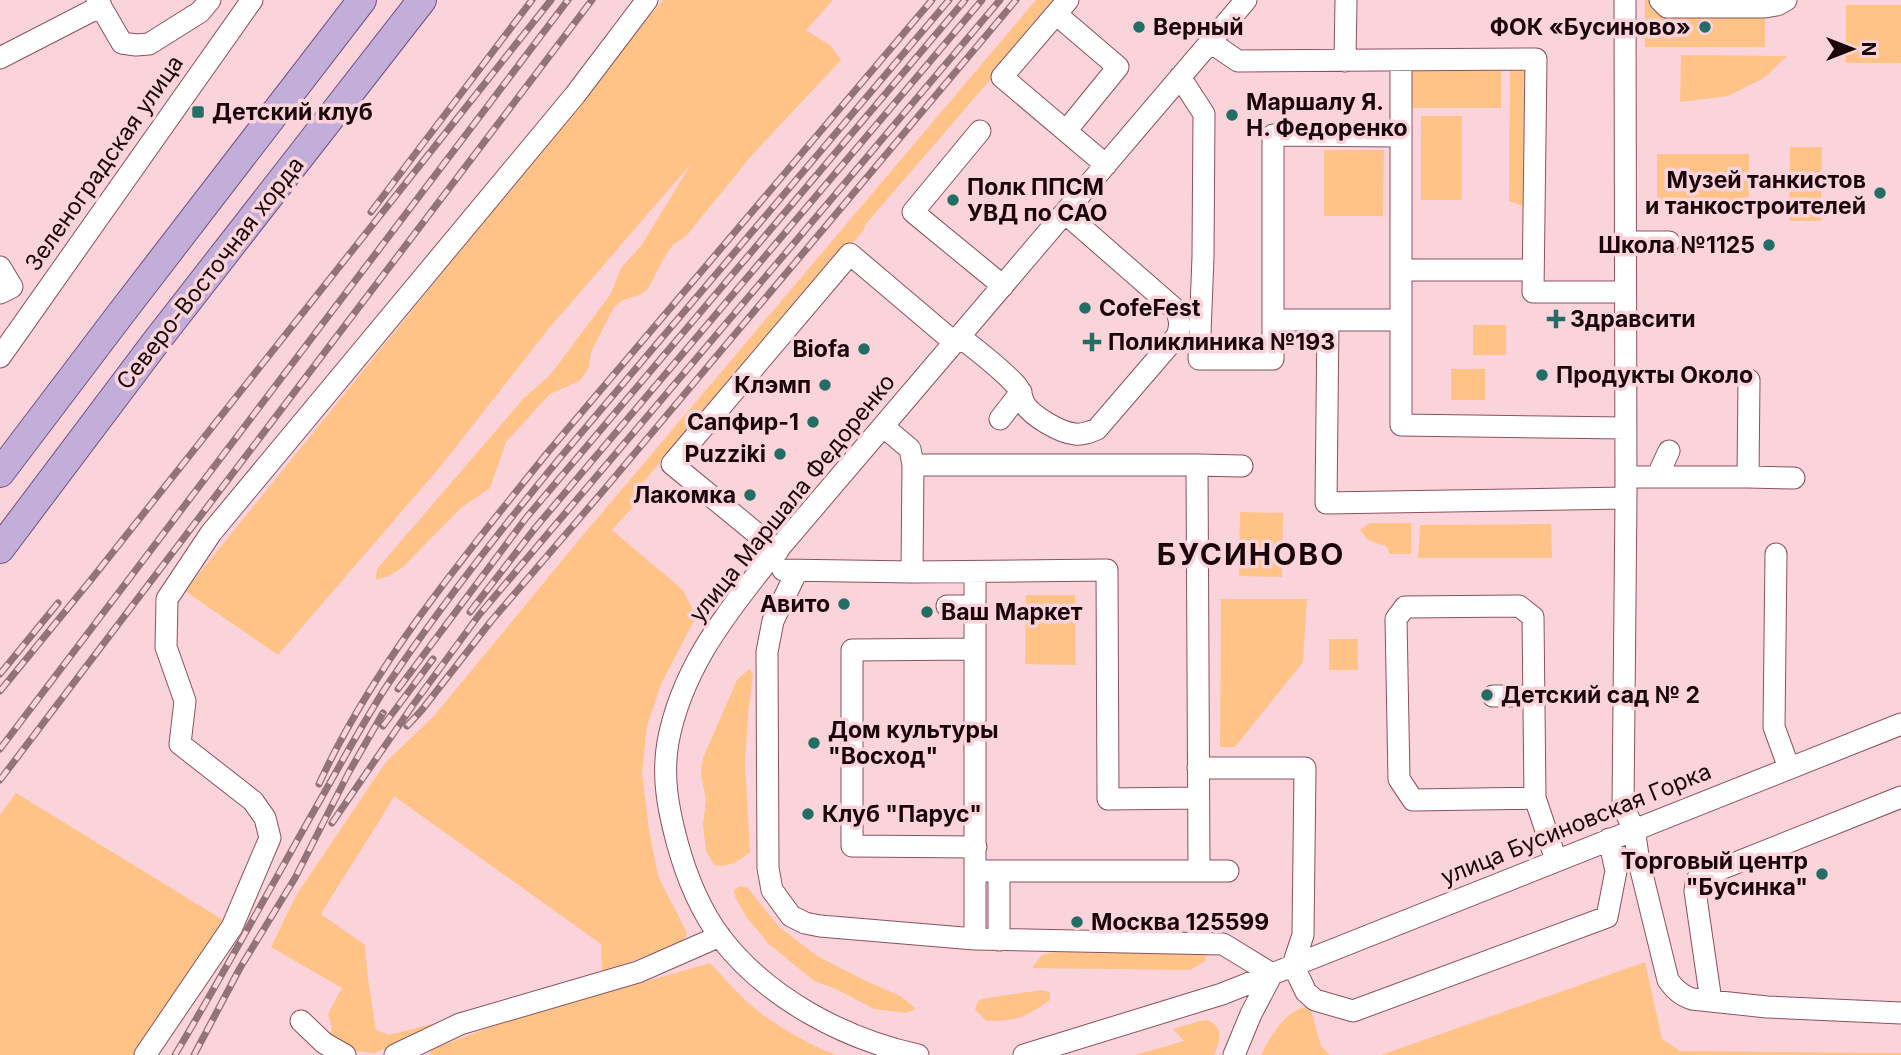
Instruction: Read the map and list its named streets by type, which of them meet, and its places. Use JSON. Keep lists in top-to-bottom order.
{
  "streets": {
    "main road": ["Северо-Восточная хорда"],
    "street": ["Зеленоградская улица", "улица Маршала Федоренко", "улица Бусиновская Горка"]
  },
  "districts": ["БУСИНОВО"],
  "places": {
    "other": [
      "Верный",
      "ФОК «Бусиново»",
      "Маршалу Я. Н. Федоренко",
      "Музей танкистов и танкостроителей",
      "Полк ППСМ УВД по САО",
      "Школа №1125",
      "CofeFest",
      "Biofa",
      "Продукты Около",
      "Клэмп",
      "Сапфир-1",
      "Puzziki",
      "Лакомка",
      "Авито",
      "Ваш Маркет",
      "Детский сад № 2",
      "Дом культуры \"Восход\"",
      "Клуб \"Парус\"",
      "Торговый центр \"Бусинка\"",
      "Москва 125599"
    ],
    "transit": ["Детский клуб"],
    "health": ["Здравсити", "Поликлиника №193"]
  },
  "north": "right"
}
